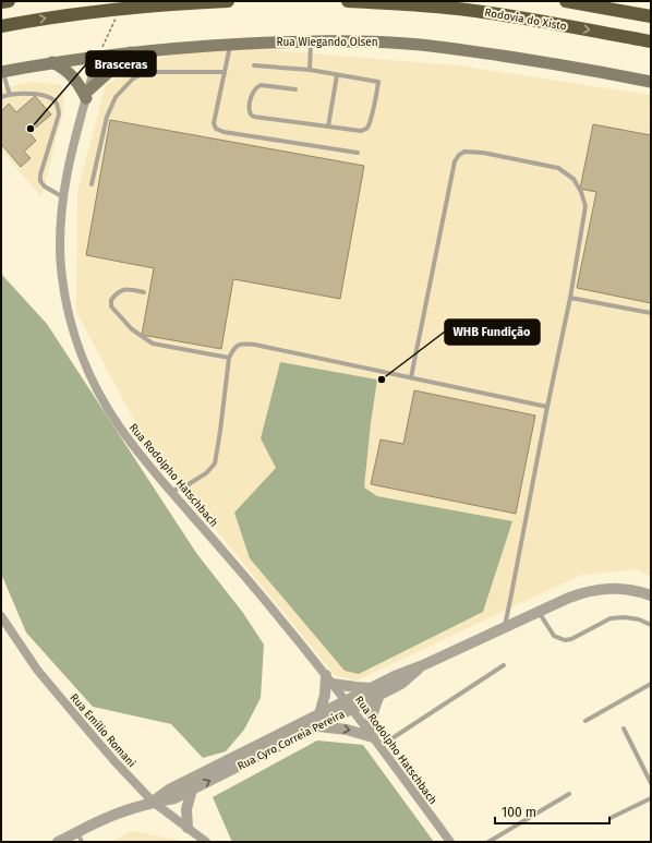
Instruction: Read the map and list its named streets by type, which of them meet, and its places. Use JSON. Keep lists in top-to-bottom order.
{
  "streets": {
    "highway": ["Rodovia do Xisto"],
    "main road": ["Rua Wiegando Olsen"],
    "street": ["Rua Rodolpho Hatschbach", "Rua Emílio Romani", "Rua Cyro Correia Pereira"]
  },
  "crossings": [
    ["Rua Wiegando Olsen", "Rua Rodolpho Hatschbach"],
    ["Rua Rodolpho Hatschbach", "Rua Cyro Correia Pereira"],
    ["Rua Emílio Romani", "Rua Cyro Correia Pereira"]
  ],
  "one_way": ["Rodovia do Xisto"],
  "places": ["Brasceras", "WHB Fundição"],
  "scale_bar": "100 m"
}
